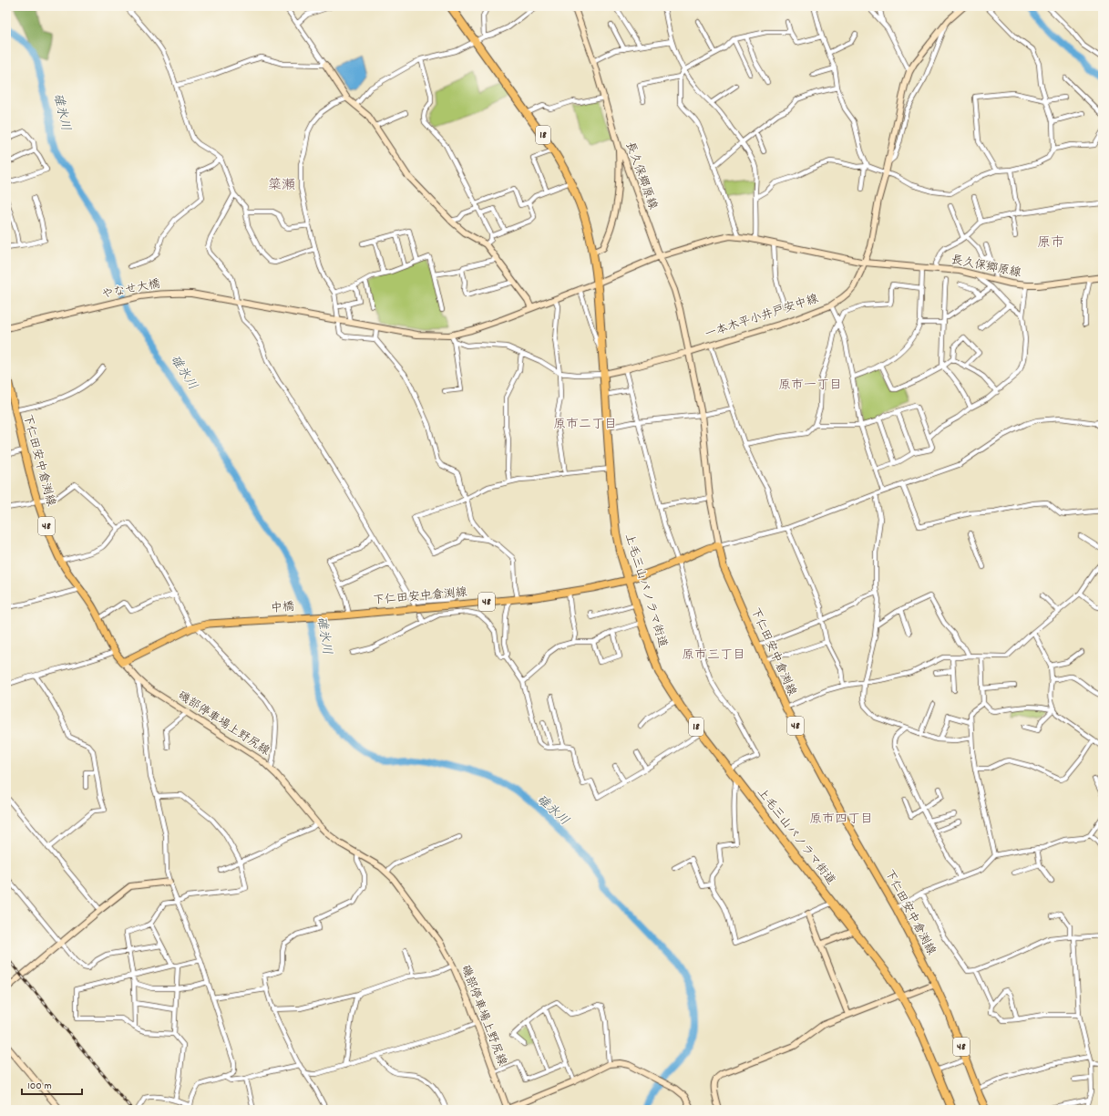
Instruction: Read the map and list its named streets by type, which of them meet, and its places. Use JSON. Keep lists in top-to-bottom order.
{
  "streets": {
    "highway": ["18", "上毛三山パノラマ街道"],
    "main road": ["下仁田安中倉渕線", "48", "中橋"],
    "street": [
      "長久保郷原線",
      "やなせ大橋",
      "一本木平小井戸安中線",
      "磯部停車場上野尻線"
    ]
  },
  "crossings": [
    ["長久保郷原線", "やなせ大橋"],
    ["長久保郷原線", "一本木平小井戸安中線"],
    ["長久保郷原線", "上毛三山パノラマ街道"],
    ["一本木平小井戸安中線", "上毛三山パノラマ街道"],
    ["下仁田安中倉渕線", "48"],
    ["下仁田安中倉渕線", "上毛三山パノラマ街道"],
    ["下仁田安中倉渕線", "中橋"],
    ["下仁田安中倉渕線", "磯部停車場上野尻線"],
    ["48", "中橋"],
    ["48", "磯部停車場上野尻線"]
  ],
  "districts": [
    "簗瀬",
    "原市",
    "原市一丁目",
    "原市二丁目",
    "原市三丁目",
    "原市四丁目"
  ],
  "water": ["碓氷川"],
  "scale_bar": "100 m"
}
